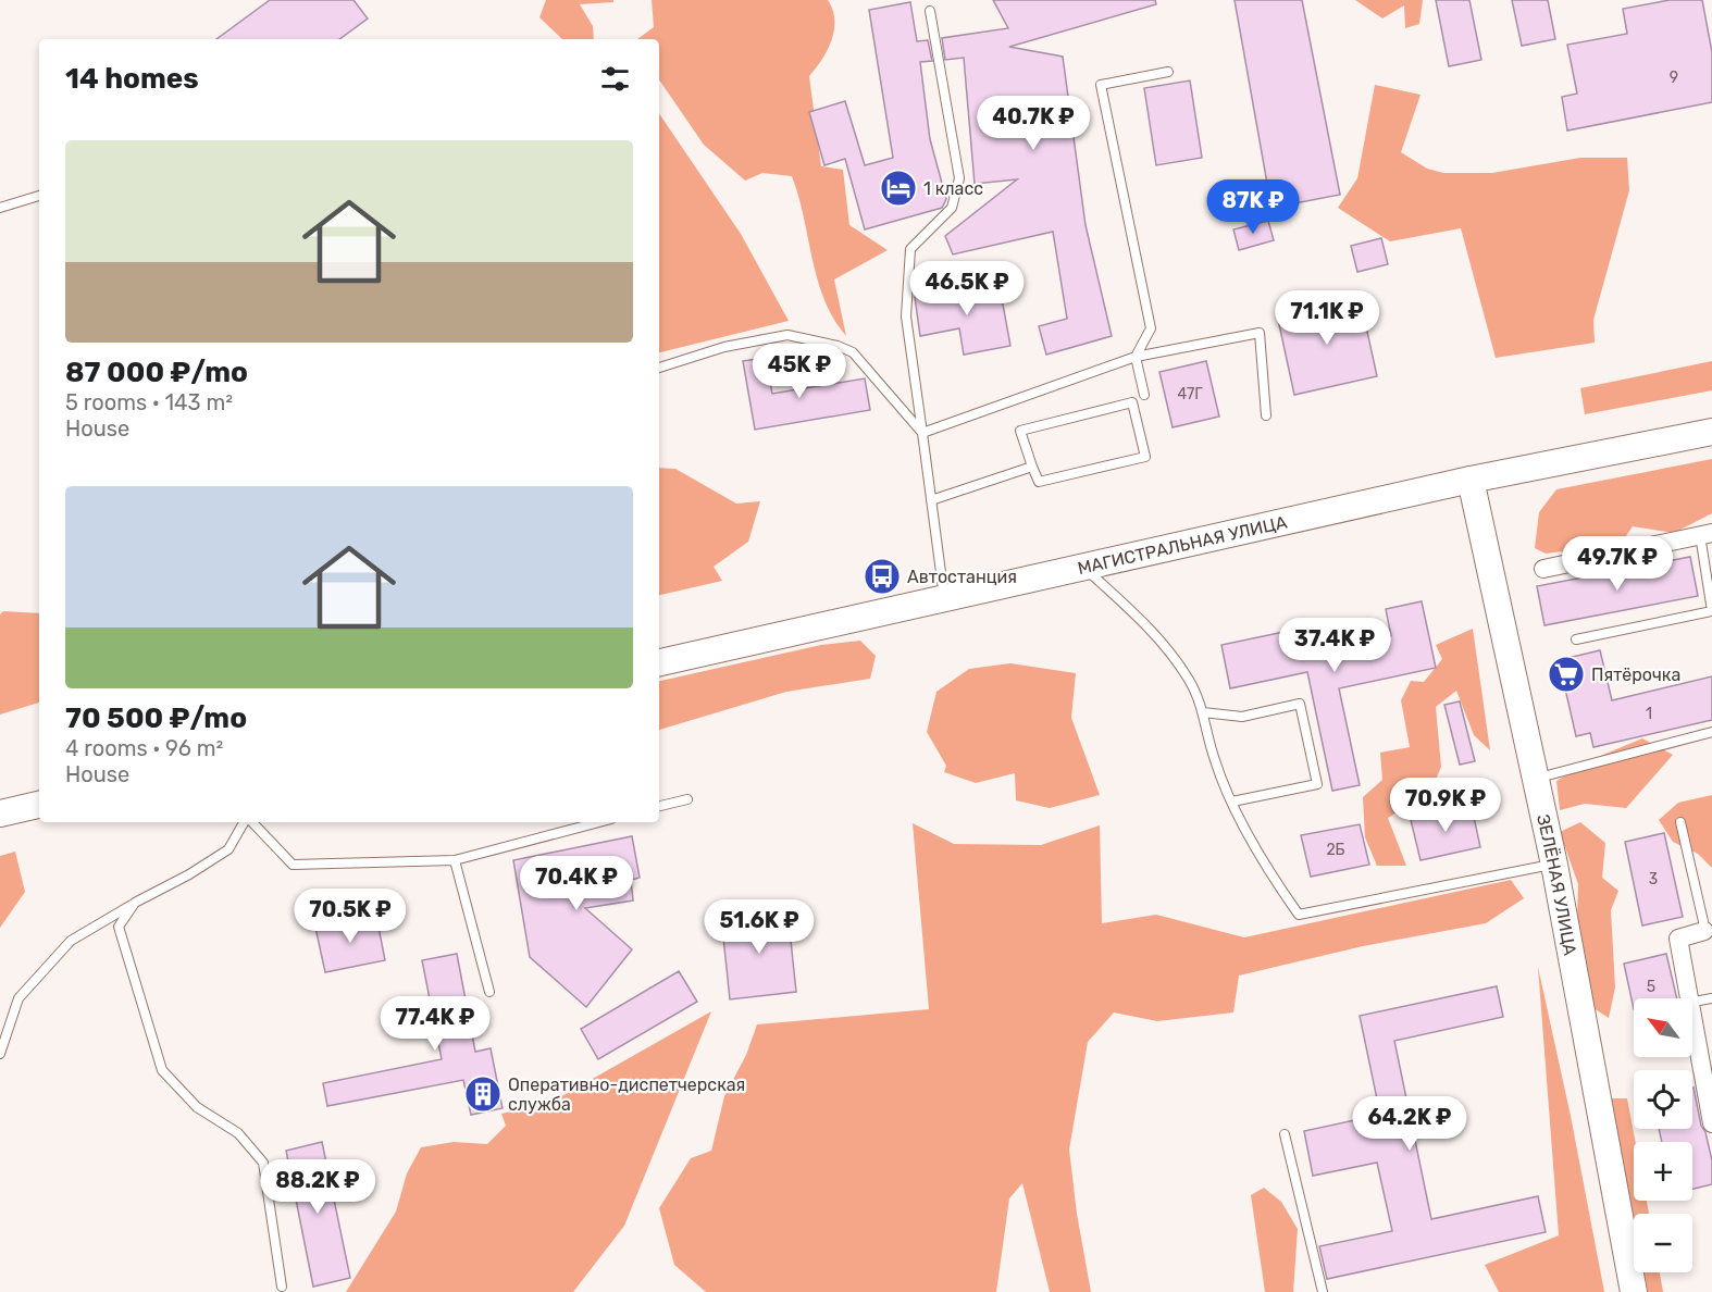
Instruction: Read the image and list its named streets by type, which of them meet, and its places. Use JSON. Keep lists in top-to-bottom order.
{
  "streets": {
    "main road": ["МАГИСТРАЛЬНАЯ УЛИЦА", "ЗЕЛЁНАЯ УЛИЦА"]
  },
  "crossings": [
    ["МАГИСТРАЛЬНАЯ УЛИЦА", "ЗЕЛЁНАЯ УЛИЦА"]
  ],
  "places": {
    "hotel": ["1 класс"],
    "bus stop": ["Автостанция"],
    "supermarket": ["Пятёрочка"],
    "building": ["Оперативно-диспетчерская служба"]
  },
  "house_numbers": [
    "9",
    "47Г",
    "1",
    "2Б",
    "3",
    "5"
  ],
  "north": "top left",
  "page": {
    "heading": "14 homes",
    "price": [
      "40.7K ₽",
      "87K ₽",
      "46.5K ₽",
      "71.1K ₽",
      "45K ₽",
      "49.7K ₽",
      "37.4K ₽",
      "70.9K ₽",
      "70.4K ₽",
      "70.5K ₽",
      "51.6K ₽",
      "77.4K ₽",
      "64.2K ₽",
      "88.2K ₽"
    ],
    "list": [
      {
        "name": "87 000 ₽/mo",
        "note": "5 rooms · 143 m² · House"
      },
      {
        "name": "70 500 ₽/mo",
        "note": "4 rooms · 96 m² · House"
      }
    ],
    "map_buttons": ["+", "−"]
  }
}
